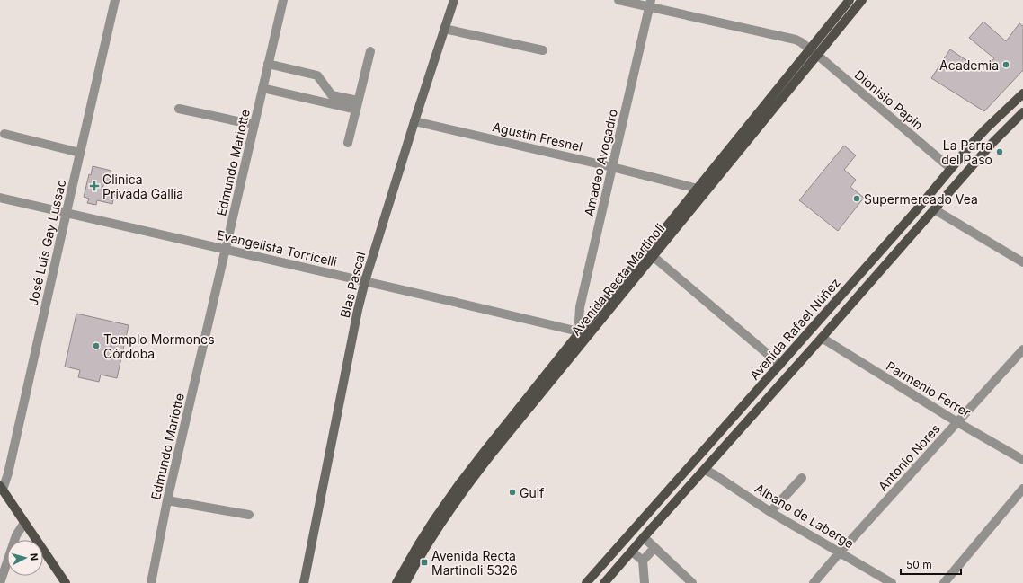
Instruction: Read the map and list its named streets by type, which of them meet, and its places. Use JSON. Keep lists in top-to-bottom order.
{
  "streets": {
    "main road": ["Avenida Recta Martinoli", "Blas Pascal", "Avenida Rafael Núñez"],
    "street": [
      "Dionisio Papin",
      "Agustín Fresnel",
      "Edmundo Mariotte",
      "Amadeo Avogadro",
      "José Luis Gay Lussac",
      "Evangelista Torricelli",
      "Parmenio Ferrer",
      "Antonio Nores",
      "Albano de Laberge"
    ]
  },
  "crossings": [
    ["Dionisio Papin", "Amadeo Avogadro"],
    ["Dionisio Papin", "Avenida Recta Martinoli"],
    ["Dionisio Papin", "Avenida Rafael Núñez"],
    ["Agustín Fresnel", "Amadeo Avogadro"],
    ["Agustín Fresnel", "Avenida Recta Martinoli"],
    ["Agustín Fresnel", "Blas Pascal"],
    ["Edmundo Mariotte", "Evangelista Torricelli"],
    ["Amadeo Avogadro", "Evangelista Torricelli"],
    ["Amadeo Avogadro", "Avenida Recta Martinoli"],
    ["José Luis Gay Lussac", "Evangelista Torricelli"],
    ["Evangelista Torricelli", "Avenida Recta Martinoli"],
    ["Evangelista Torricelli", "Blas Pascal"],
    ["Avenida Rafael Núñez", "Parmenio Ferrer"],
    ["Avenida Rafael Núñez", "Albano de Laberge"],
    ["Parmenio Ferrer", "Antonio Nores"],
    ["Antonio Nores", "Albano de Laberge"]
  ],
  "places": {
    "other": [
      "Academia",
      "La Parra del Paso",
      "Supermercado Vea",
      "Templo Mormones Córdoba",
      "Gulf"
    ],
    "health": ["Clinica Privada Gallia"],
    "transit": ["Avenida Recta Martinoli 5326"]
  },
  "scale_bar": "50 m",
  "north": "right"
}
